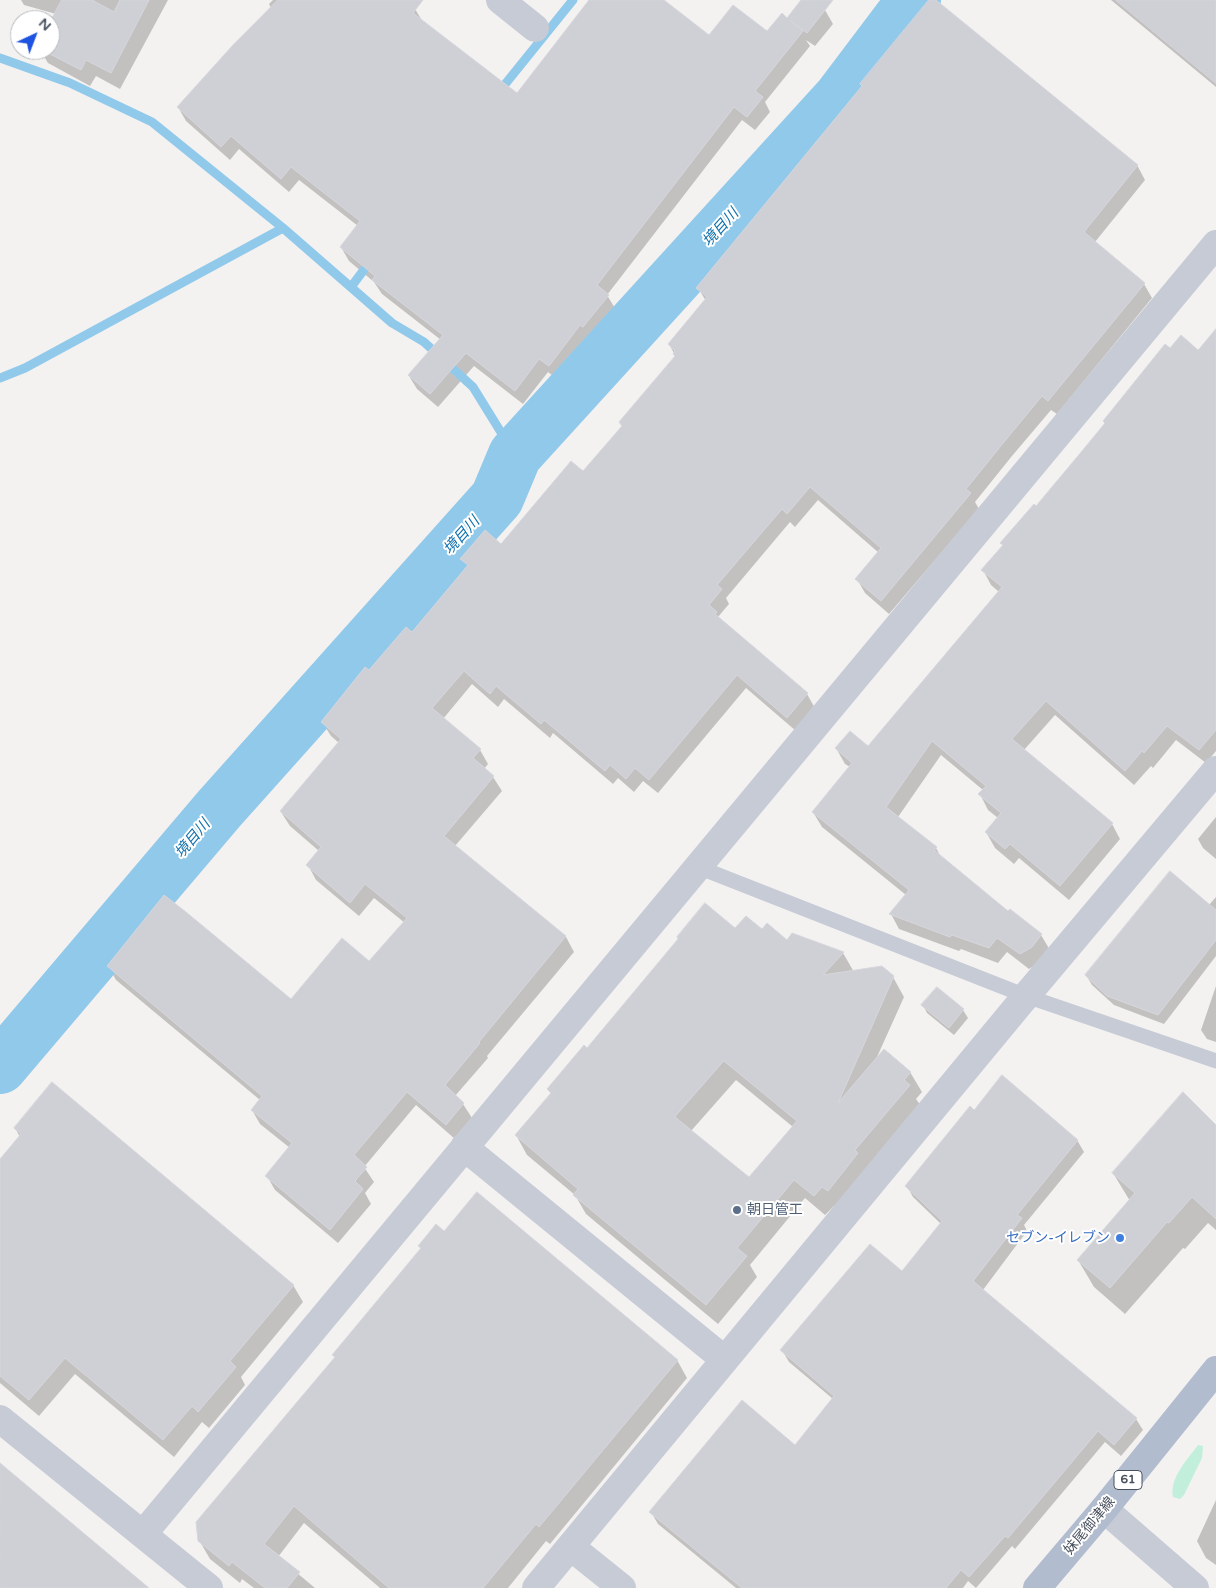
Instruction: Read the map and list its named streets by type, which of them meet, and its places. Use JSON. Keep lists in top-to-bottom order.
{
  "streets": {
    "main road": ["61", "妹尾御津線"]
  },
  "water": ["境目川"],
  "places": ["朝日管工", "セブン-イレブン"],
  "north": "top right"
}
